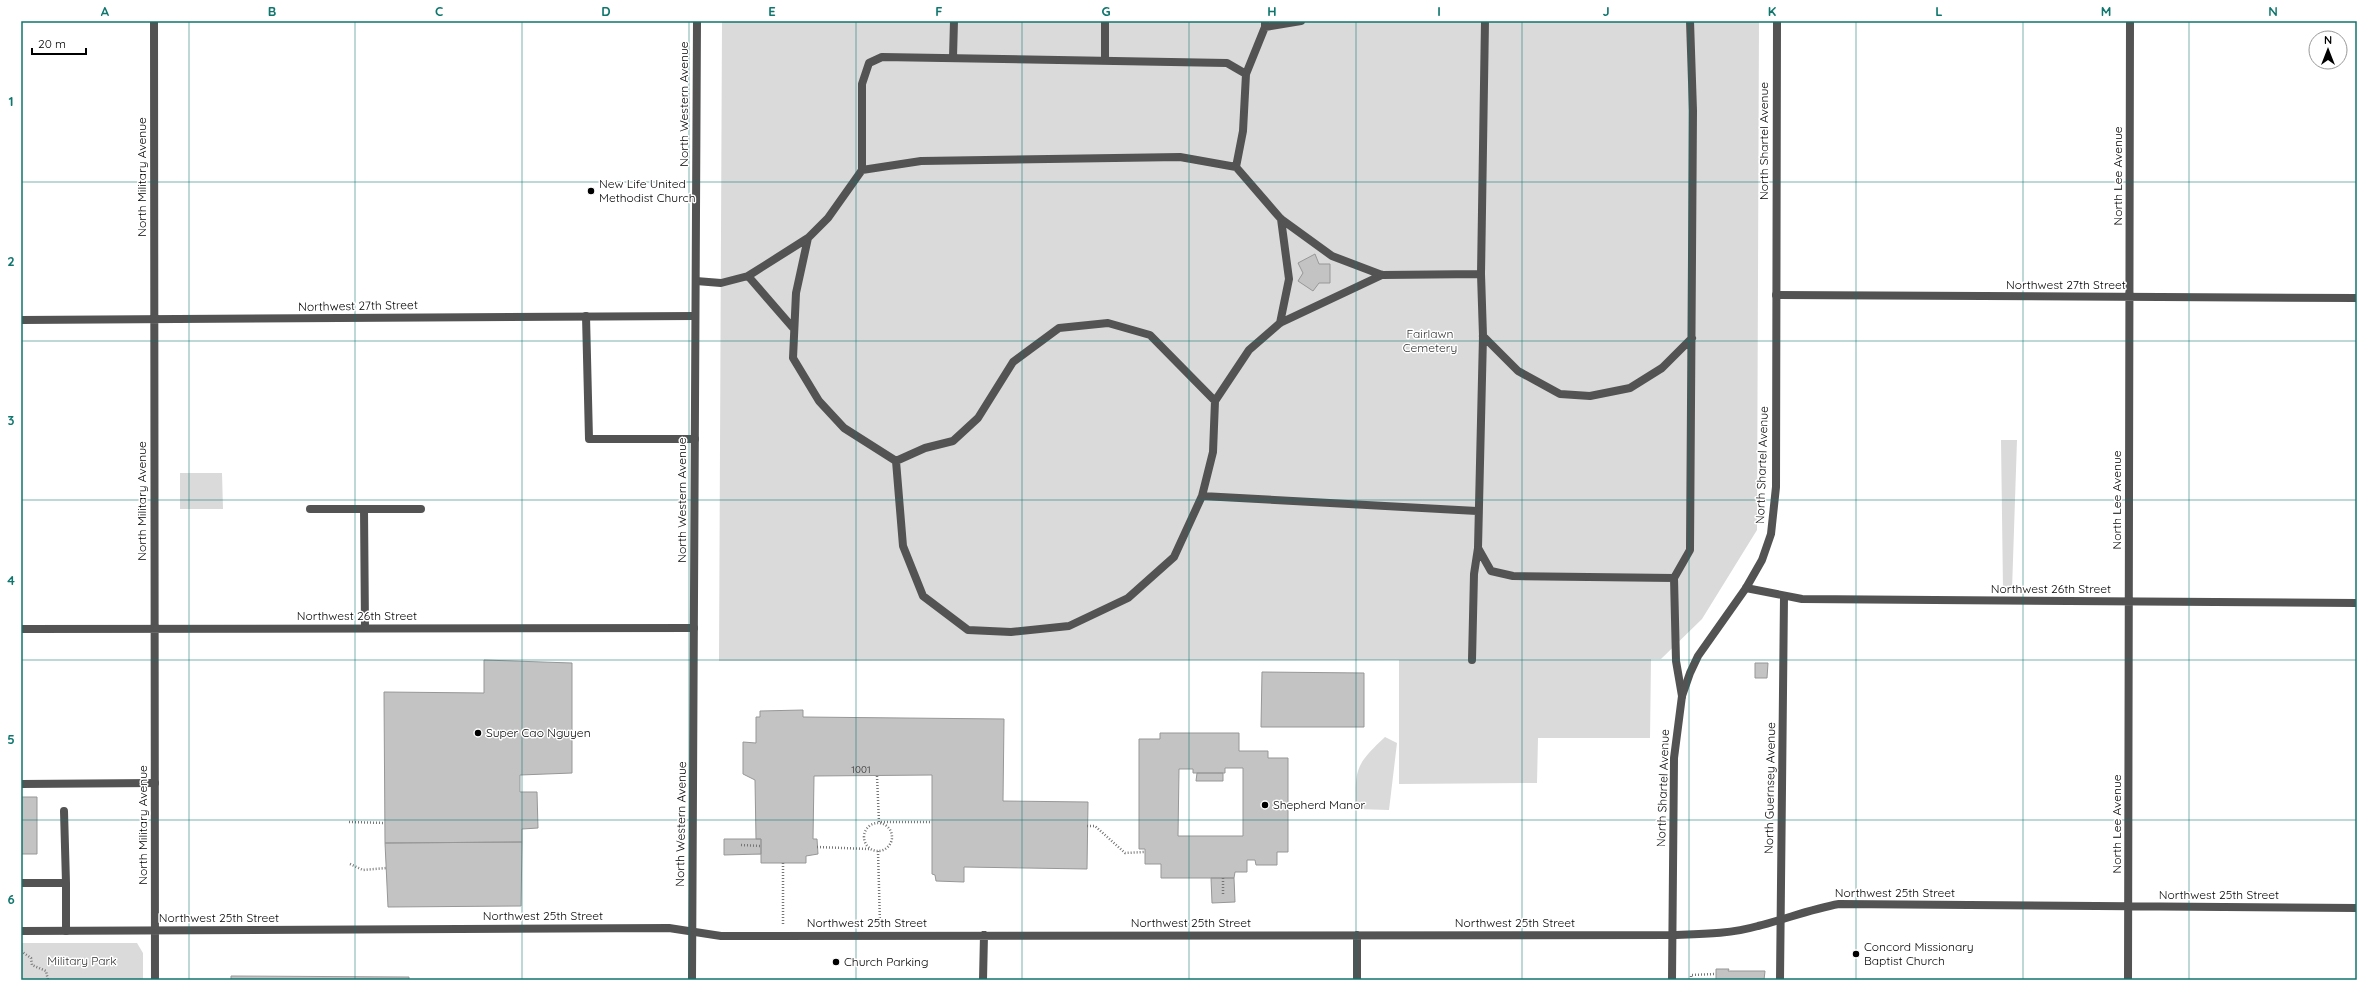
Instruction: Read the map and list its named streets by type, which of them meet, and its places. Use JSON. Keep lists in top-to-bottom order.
{
  "streets": {
    "street": [
      "North Western Avenue",
      "North Shartel Avenue",
      "North Lee Avenue",
      "North Military Avenue",
      "Northwest 27th Street",
      "Northwest 26th Street",
      "North Guernsey Avenue",
      "Northwest 25th Street"
    ]
  },
  "crossings": [
    ["North Western Avenue", "Northwest 27th Street"],
    ["North Western Avenue", "Northwest 26th Street"],
    ["North Western Avenue", "Northwest 25th Street"],
    ["North Shartel Avenue", "Northwest 27th Street"],
    ["North Shartel Avenue", "Northwest 26th Street"],
    ["North Shartel Avenue", "Northwest 25th Street"],
    ["North Lee Avenue", "Northwest 27th Street"],
    ["North Lee Avenue", "Northwest 26th Street"],
    ["North Lee Avenue", "Northwest 25th Street"],
    ["North Military Avenue", "Northwest 27th Street"],
    ["North Military Avenue", "Northwest 26th Street"],
    ["North Military Avenue", "Northwest 25th Street"],
    ["Northwest 26th Street", "North Guernsey Avenue"],
    ["North Guernsey Avenue", "Northwest 25th Street"]
  ],
  "parks": ["Fairlawn Cemetery", "Military Park"],
  "places": [
    "New Life United Methodist Church",
    "Super Cao Nguyen",
    "Shepherd Manor",
    "Concord Missionary Baptist Church",
    "Church Parking"
  ],
  "house_numbers": ["1001"],
  "scale_bar": "20 m",
  "north": "top",
  "grid": {
    "columns": [
      "A",
      "B",
      "C",
      "D",
      "E",
      "F",
      "G",
      "H",
      "I",
      "J",
      "K",
      "L",
      "M",
      "N"
    ],
    "rows": [
      "1",
      "2",
      "3",
      "4",
      "5",
      "6"
    ]
  }
}
